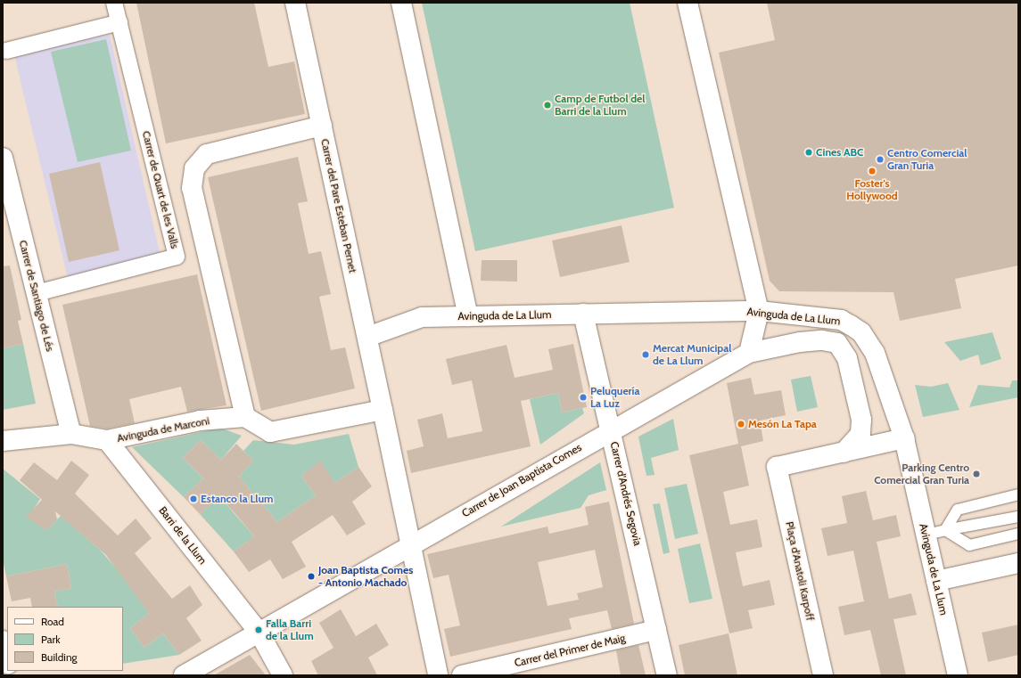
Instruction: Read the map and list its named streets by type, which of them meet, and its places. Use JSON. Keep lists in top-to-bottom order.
{
  "streets": {
    "street": [
      "Carrer de Quart de les Valls",
      "Carrer del Pare Esteban Pernet",
      "Carrer de Santiago de Lés",
      "Avinguda de La Llum",
      "Avinguda de Marconi",
      "Carrer de Joan Baptista Comes",
      "Carrer d'Andrés Segovia",
      "Barri de la Llum",
      "Plaça d'Anatoli Karpoff",
      "Carrer del Primer de Maig"
    ]
  },
  "crossings": [
    ["Carrer de Quart de les Valls", "Carrer de Santiago de Lés"],
    ["Carrer del Pare Esteban Pernet", "Avinguda de La Llum"],
    ["Carrer del Pare Esteban Pernet", "Carrer de Joan Baptista Comes"],
    ["Carrer de Santiago de Lés", "Avinguda de Marconi"],
    ["Avinguda de La Llum", "Carrer d'Andrés Segovia"],
    ["Avinguda de Marconi", "Barri de la Llum"],
    ["Carrer de Joan Baptista Comes", "Carrer d'Andrés Segovia"],
    ["Carrer de Joan Baptista Comes", "Barri de la Llum"],
    ["Carrer de Joan Baptista Comes", "Plaça d'Anatoli Karpoff"],
    ["Carrer d'Andrés Segovia", "Carrer del Primer de Maig"]
  ],
  "places": [
    "Camp de Futbol del Barri de la Llum",
    "Cines ABC",
    "Centro Comercial Gran Turia",
    "Foster's Hollywood",
    "Mercat Municipal de La Llum",
    "Peluquería La Luz",
    "Mesón La Tapa",
    "Parking Centro Comercial Gran Turia",
    "Estanco la Llum",
    "Joan Baptista Comes - Antonio Machado",
    "Falla Barri de la Llum"
  ],
  "legend": ["Road", "Park", "Building"]
}
